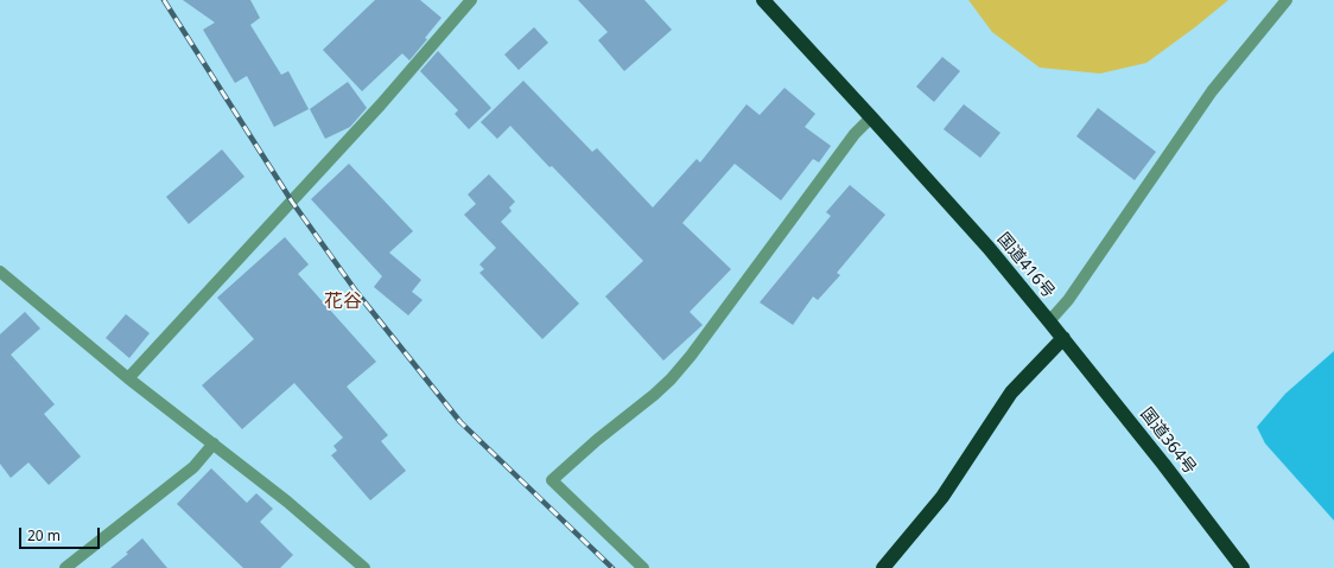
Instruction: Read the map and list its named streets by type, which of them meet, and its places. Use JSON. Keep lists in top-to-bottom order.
{
  "streets": {
    "highway": ["国道416号", "国道364号"]
  },
  "crossings": [
    ["国道416号", "国道364号"]
  ],
  "districts": ["花谷"],
  "scale_bar": "20 m"
}
